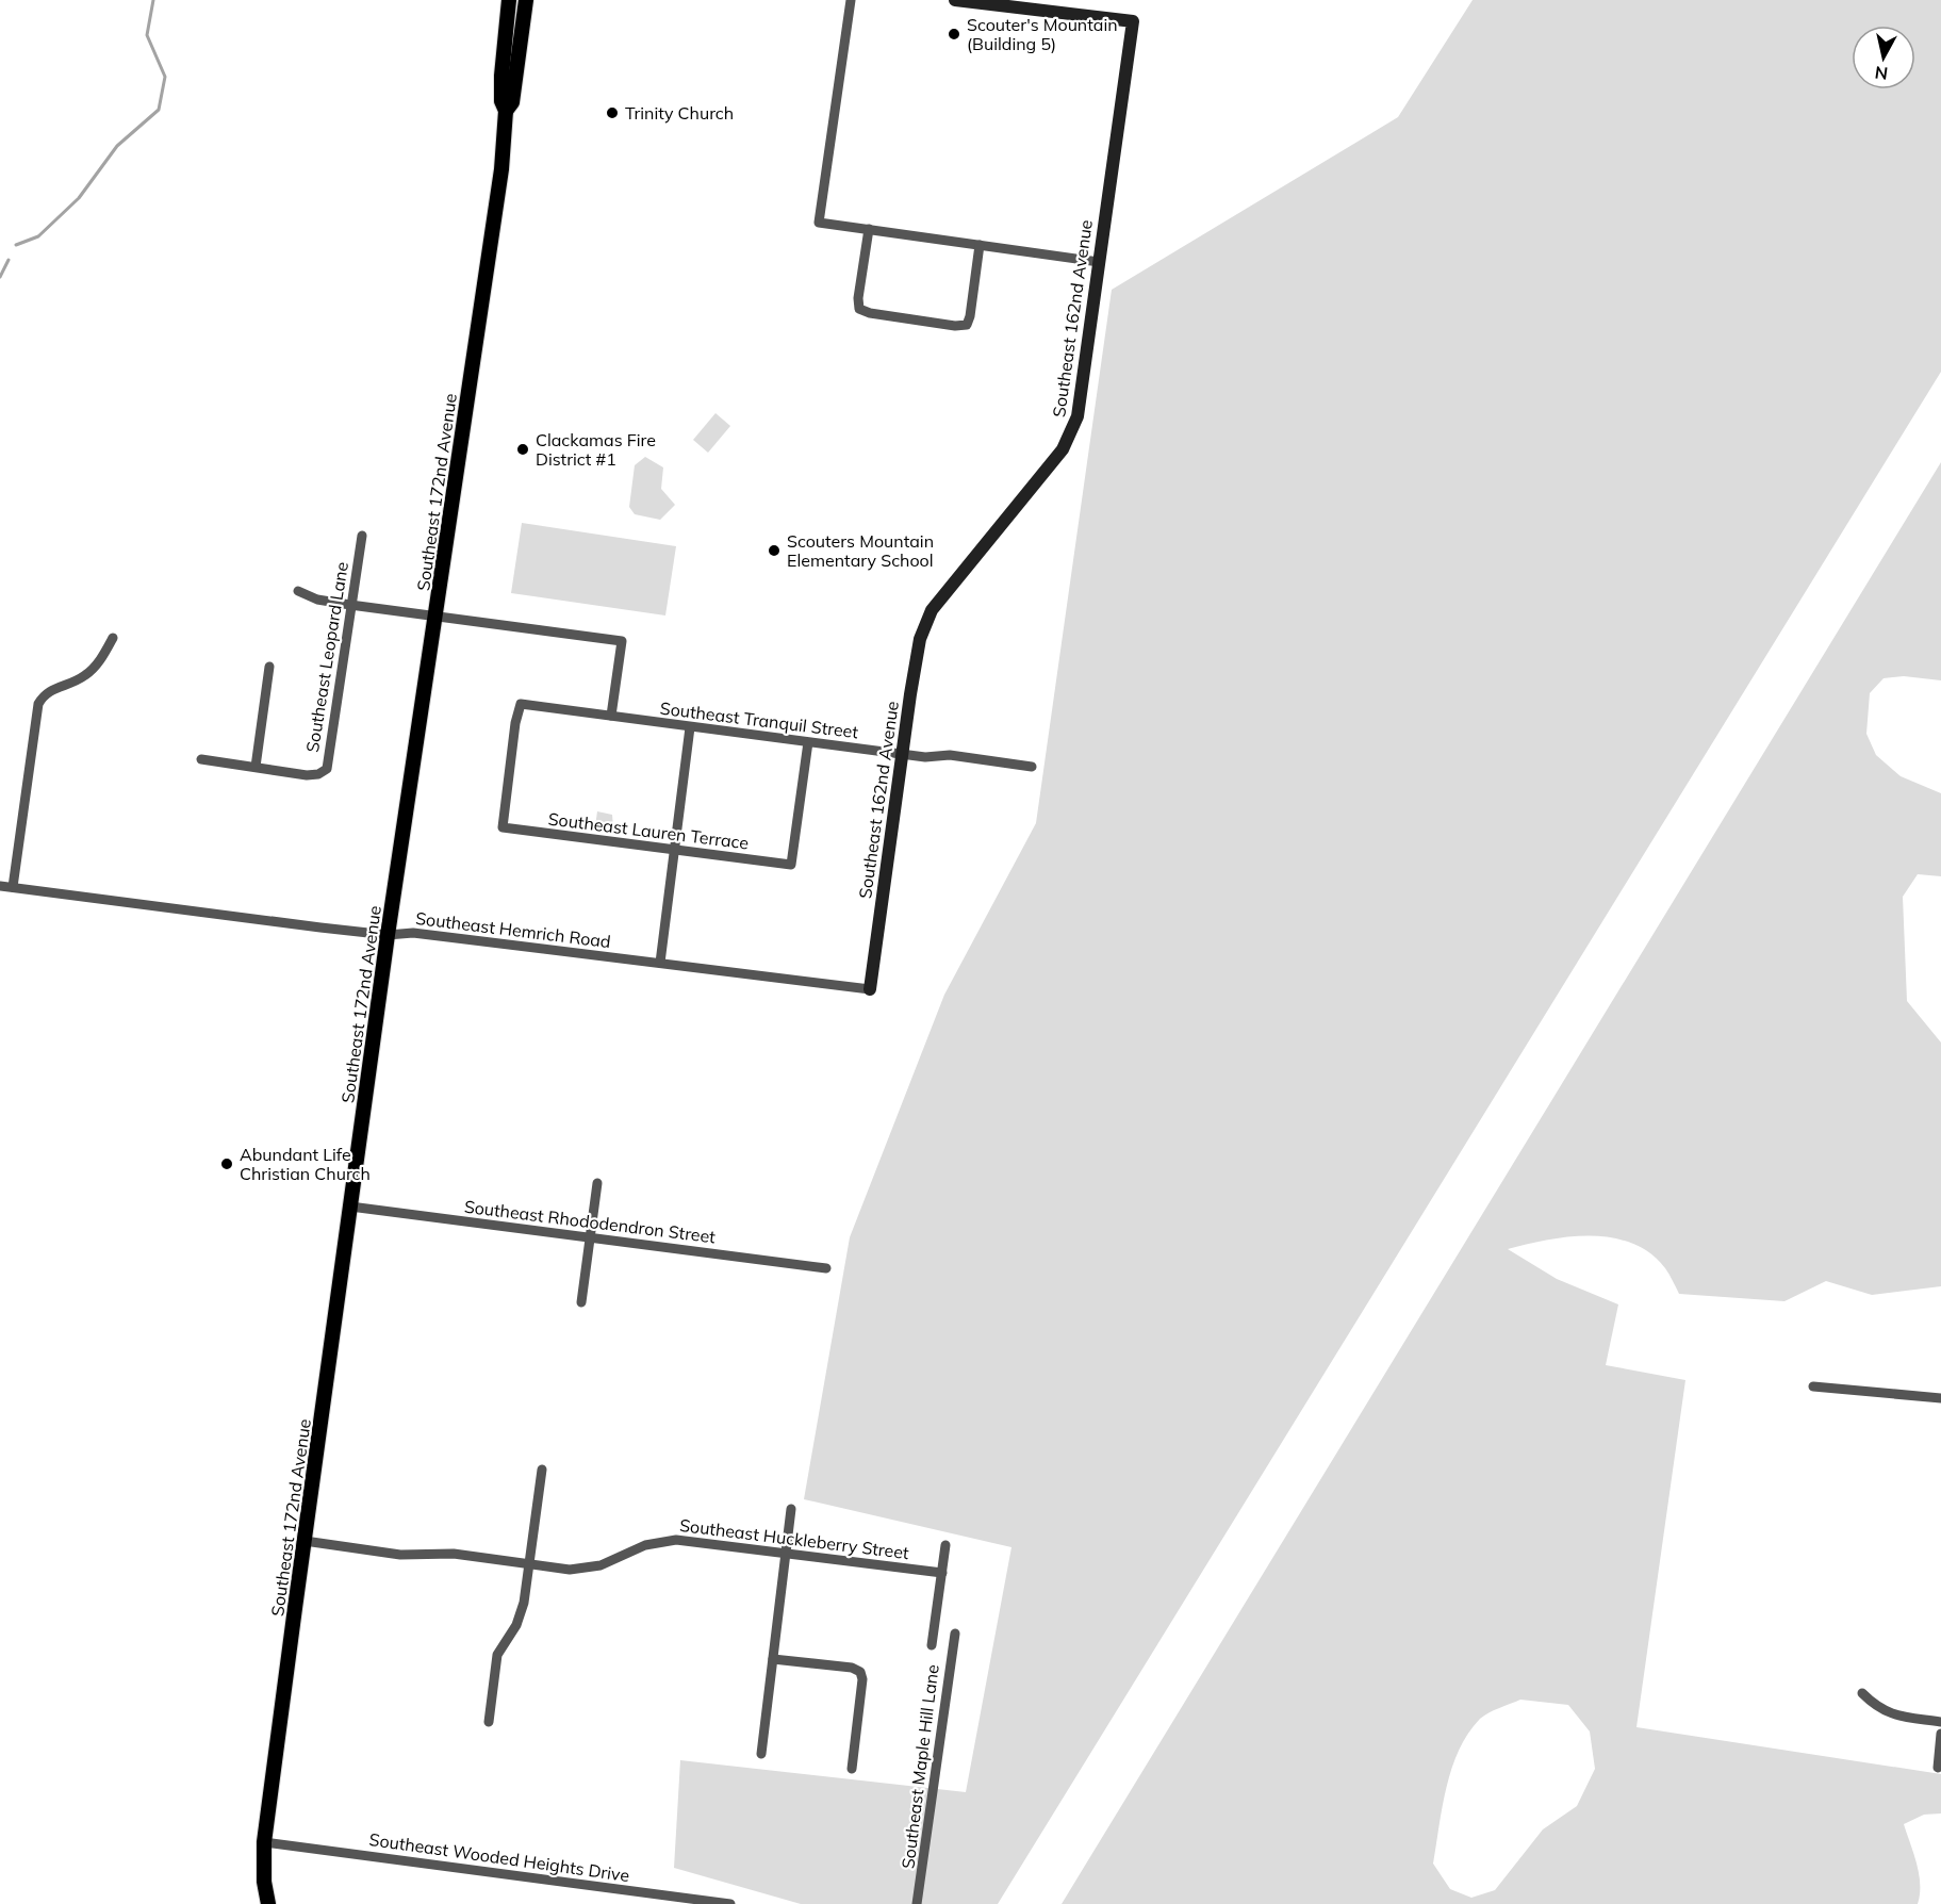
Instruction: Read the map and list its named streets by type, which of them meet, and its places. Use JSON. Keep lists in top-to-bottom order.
{
  "streets": {
    "main road": ["Southeast 172nd Avenue"],
    "street": [
      "Southeast 162nd Avenue",
      "Southeast Leopard Lane",
      "Southeast Tranquil Street",
      "Southeast Lauren Terrace",
      "Southeast Hemrich Road",
      "Southeast Rhododendron Street",
      "Southeast Huckleberry Street",
      "Southeast Maple Hill Lane",
      "Southeast Wooded Heights Drive"
    ]
  },
  "crossings": [
    ["Southeast 162nd Avenue", "Southeast Tranquil Street"],
    ["Southeast 162nd Avenue", "Southeast Hemrich Road"],
    ["Southeast 172nd Avenue", "Southeast Hemrich Road"],
    ["Southeast 172nd Avenue", "Southeast Rhododendron Street"],
    ["Southeast 172nd Avenue", "Southeast Huckleberry Street"],
    ["Southeast 172nd Avenue", "Southeast Wooded Heights Drive"],
    ["Southeast Tranquil Street", "Southeast Lauren Terrace"]
  ],
  "places": [
    "Scouter's Mountain (Building 5)",
    "Trinity Church",
    "Clackamas Fire District #1",
    "Scouters Mountain Elementary School",
    "Abundant Life Christian Church"
  ],
  "north": "bottom"
}
